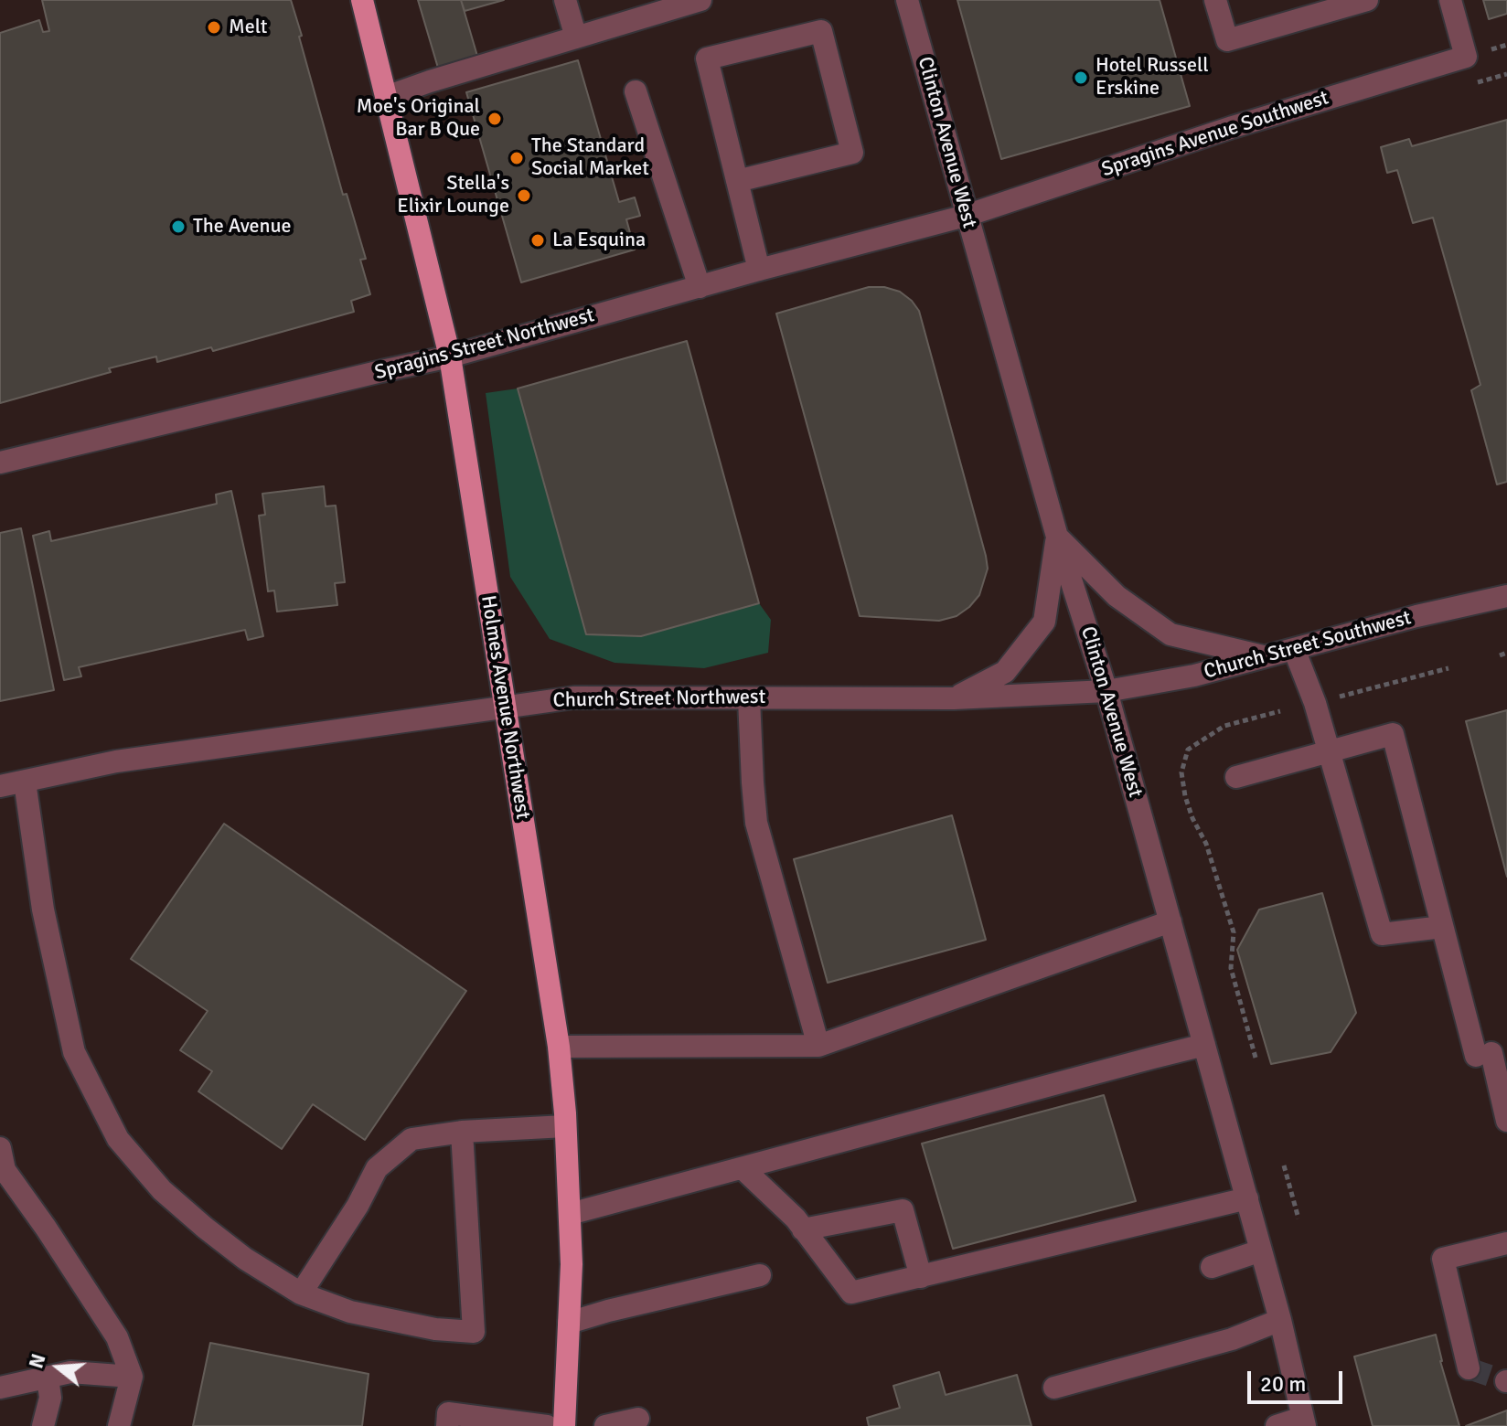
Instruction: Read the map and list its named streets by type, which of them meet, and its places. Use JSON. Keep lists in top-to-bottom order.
{
  "streets": {
    "main road": ["Holmes Avenue Northwest"],
    "street": [
      "Spragins Avenue Southwest",
      "Clinton Avenue West",
      "Spragins Street Northwest",
      "Church Street Southwest",
      "Church Street Northwest"
    ]
  },
  "crossings": [
    ["Spragins Avenue Southwest", "Clinton Avenue West"],
    ["Spragins Avenue Southwest", "Spragins Street Northwest"],
    ["Clinton Avenue West", "Spragins Street Northwest"],
    ["Clinton Avenue West", "Church Street Southwest"],
    ["Clinton Avenue West", "Church Street Northwest"],
    ["Spragins Street Northwest", "Holmes Avenue Northwest"],
    ["Church Street Southwest", "Church Street Northwest"],
    ["Church Street Northwest", "Holmes Avenue Northwest"]
  ],
  "places": [
    "Melt",
    "Hotel Russell Erskine",
    "Moe's Original Bar B Que",
    "The Standard Social Market",
    "Stella's Elixir Lounge",
    "The Avenue",
    "La Esquina"
  ],
  "scale_bar": "20 m",
  "north": "left"
}
